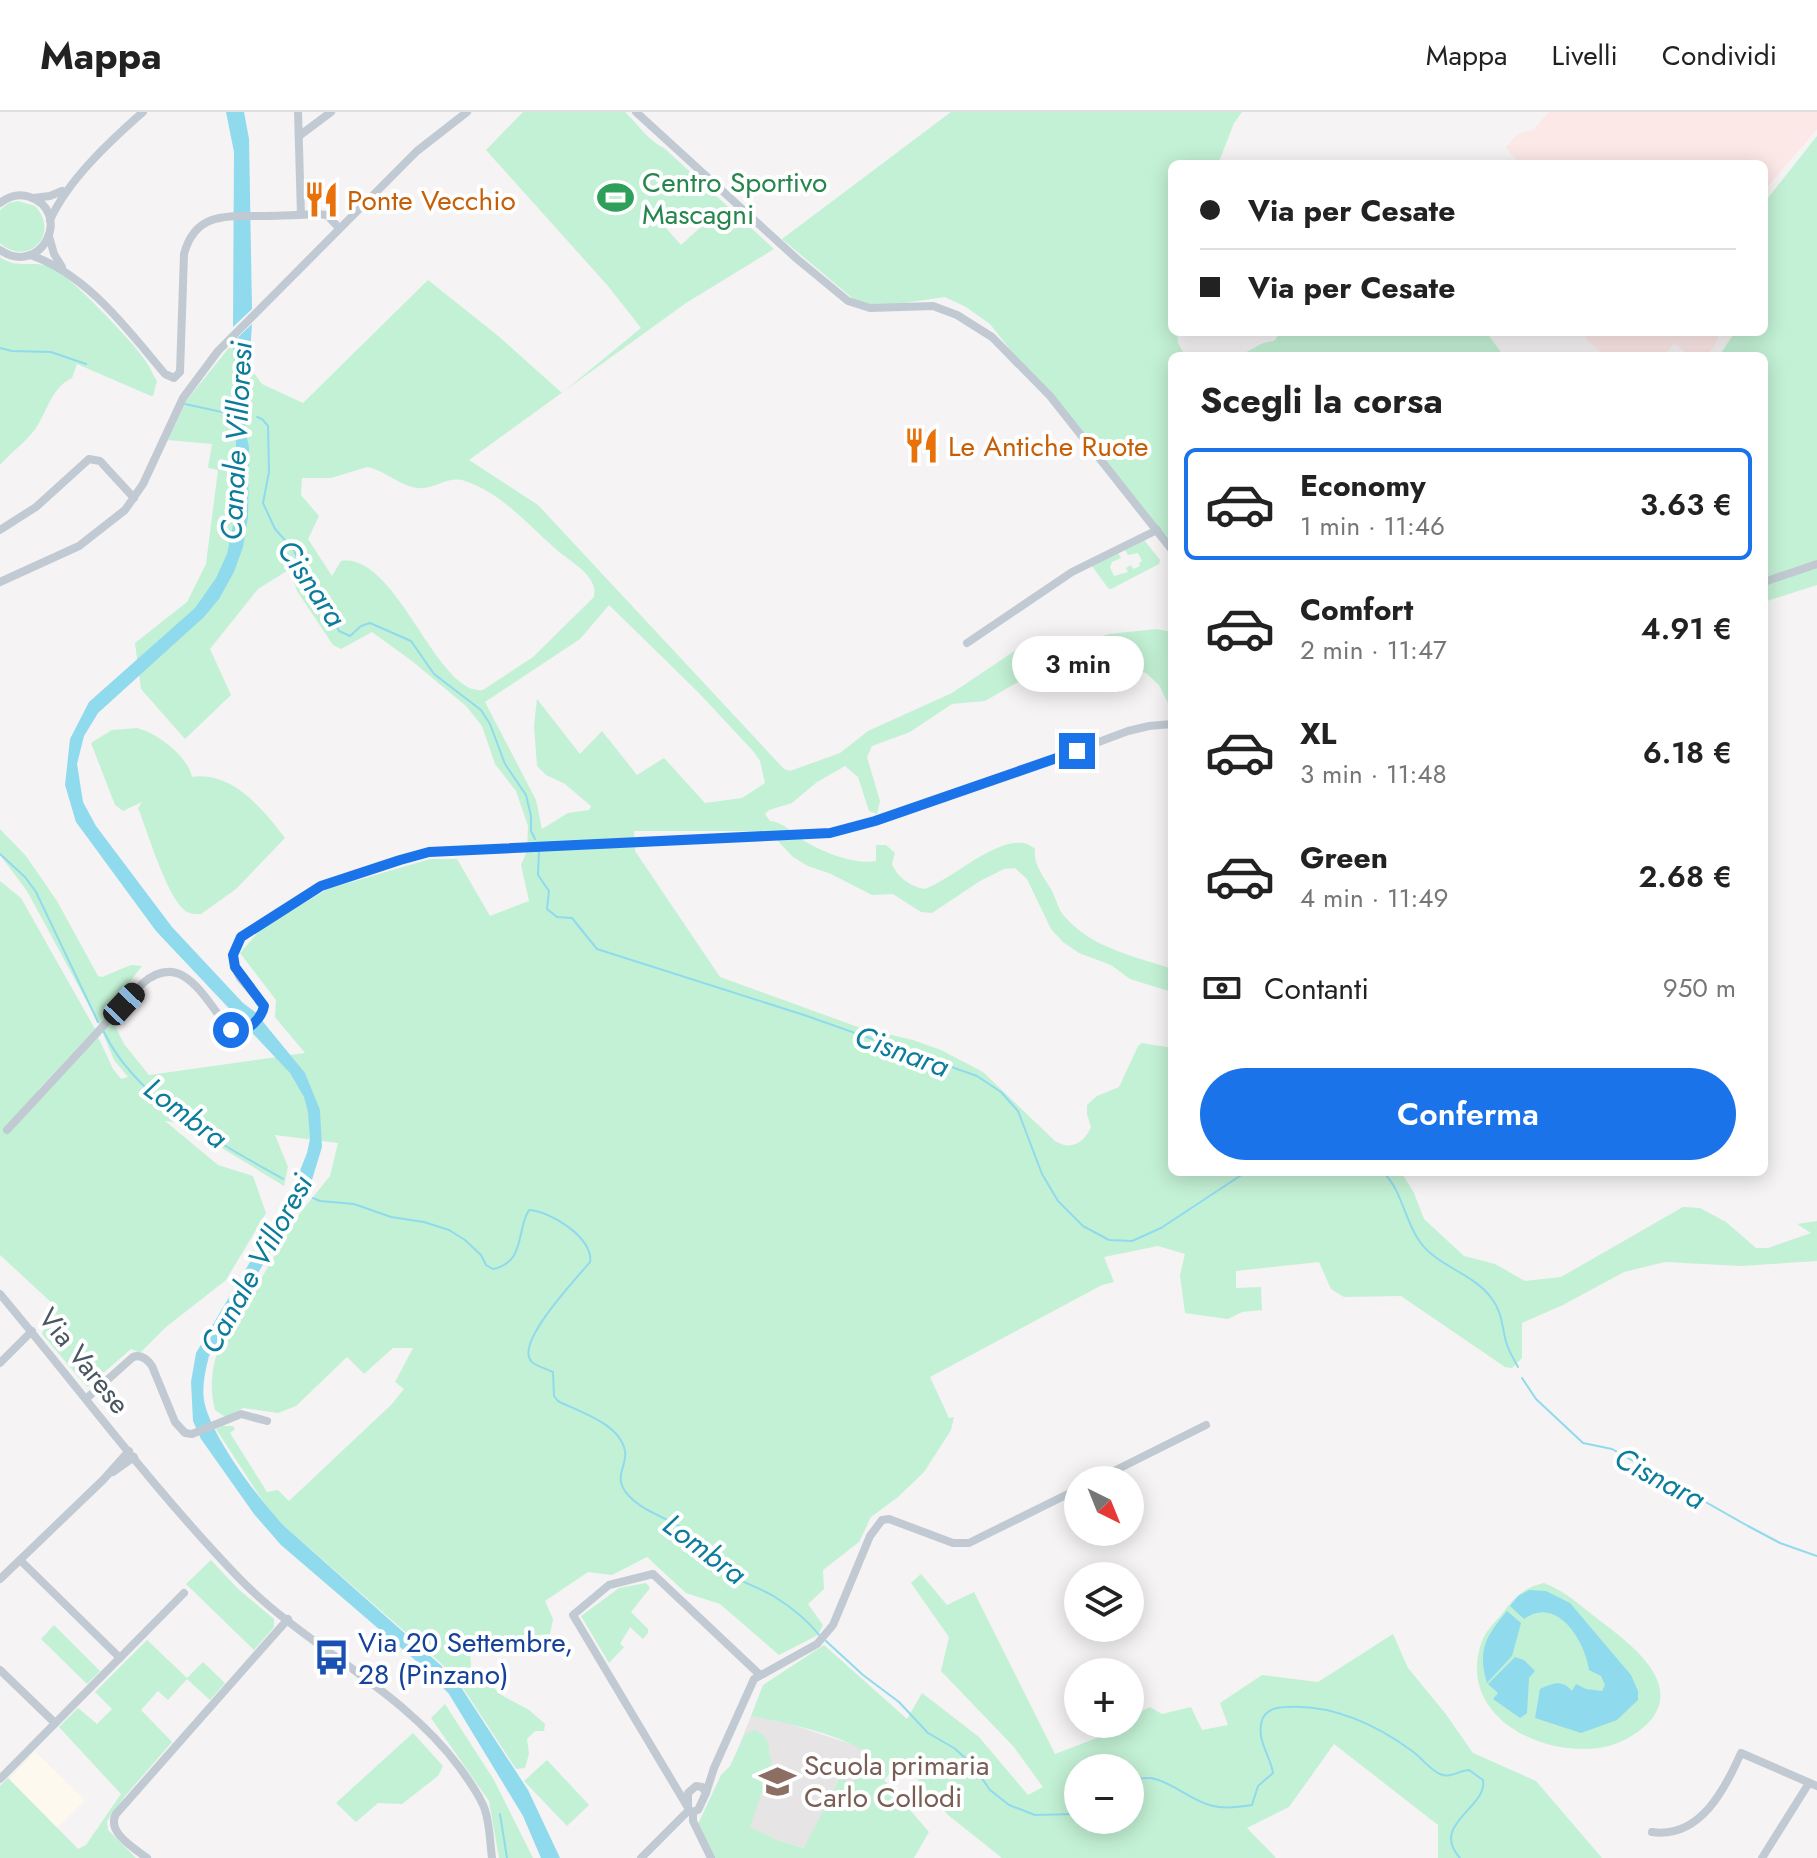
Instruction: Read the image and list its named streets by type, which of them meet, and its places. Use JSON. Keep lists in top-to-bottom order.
{
  "streets": {
    "street": ["Via Varese"]
  },
  "water": ["Canale Villoresi", "Cisnara", "Lombra"],
  "places": {
    "sports": ["Centro Sportivo Mascagni"],
    "restaurant": ["Ponte Vecchio", "Le Antiche Ruote"],
    "bus stop": ["Via 20 Settembre, 28 (Pinzano)"],
    "school or university": ["Scuola primaria Carlo Collodi"]
  },
  "north": "bottom right",
  "page": {
    "header": "Mappa",
    "nav": ["Mappa", "Livelli", "Condividi"],
    "banner": ["Via per Cesate", "Via per Cesate"],
    "heading": "Scegli la corsa",
    "list": [
      {
        "name": "Economy",
        "note": "1 min · 11:46",
        "value": "3.63 €"
      },
      {
        "name": "Comfort",
        "note": "2 min · 11:47",
        "value": "4.91 €"
      },
      {
        "name": "XL",
        "note": "3 min · 11:48",
        "value": "6.18 €"
      },
      {
        "name": "Green",
        "note": "4 min · 11:49",
        "value": "2.68 €"
      }
    ],
    "bubble": "3 min",
    "pay": ["Contanti", "950 m"],
    "buttons": "Conferma",
    "map_buttons": ["+", "−"]
  }
}
